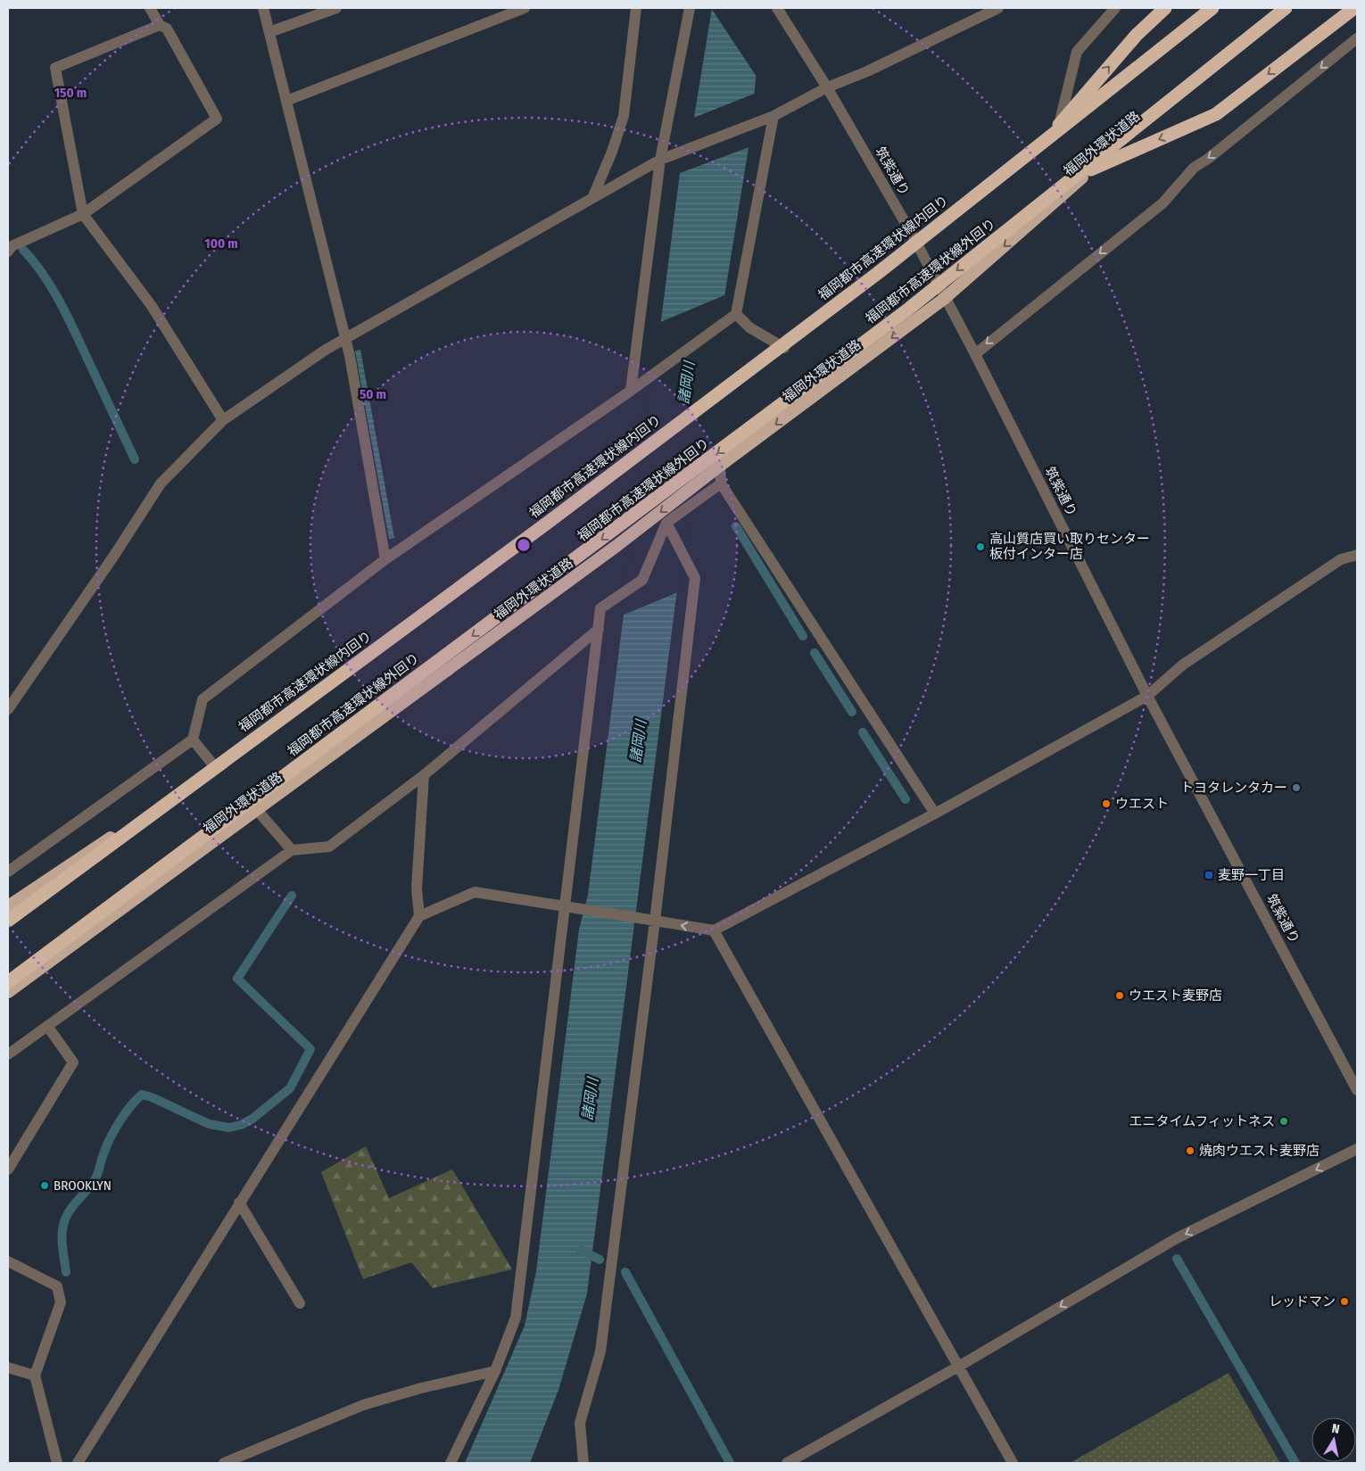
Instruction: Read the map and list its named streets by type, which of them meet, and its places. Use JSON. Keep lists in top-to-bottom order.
{
  "streets": {
    "highway": ["福岡外環状道路", "福岡都市高速環状線内回り", "福岡都市高速環状線外回り"],
    "street": ["筑紫通り"]
  },
  "crossings": [
    ["福岡外環状道路", "筑紫通り"]
  ],
  "water": ["諸岡川"],
  "places": {
    "other": [
      "高山質店買い取りセンター 板付インター店",
      "トヨタレンタカー",
      "ウエスト",
      "ウエスト麦野店",
      "エニタイムフィットネス",
      "焼肉ウエスト麦野店",
      "BROOKLYN",
      "レッドマン"
    ],
    "transit": ["麦野一丁目"]
  },
  "north": "top",
  "rings": ["150 m", "100 m", "50 m"]
}
